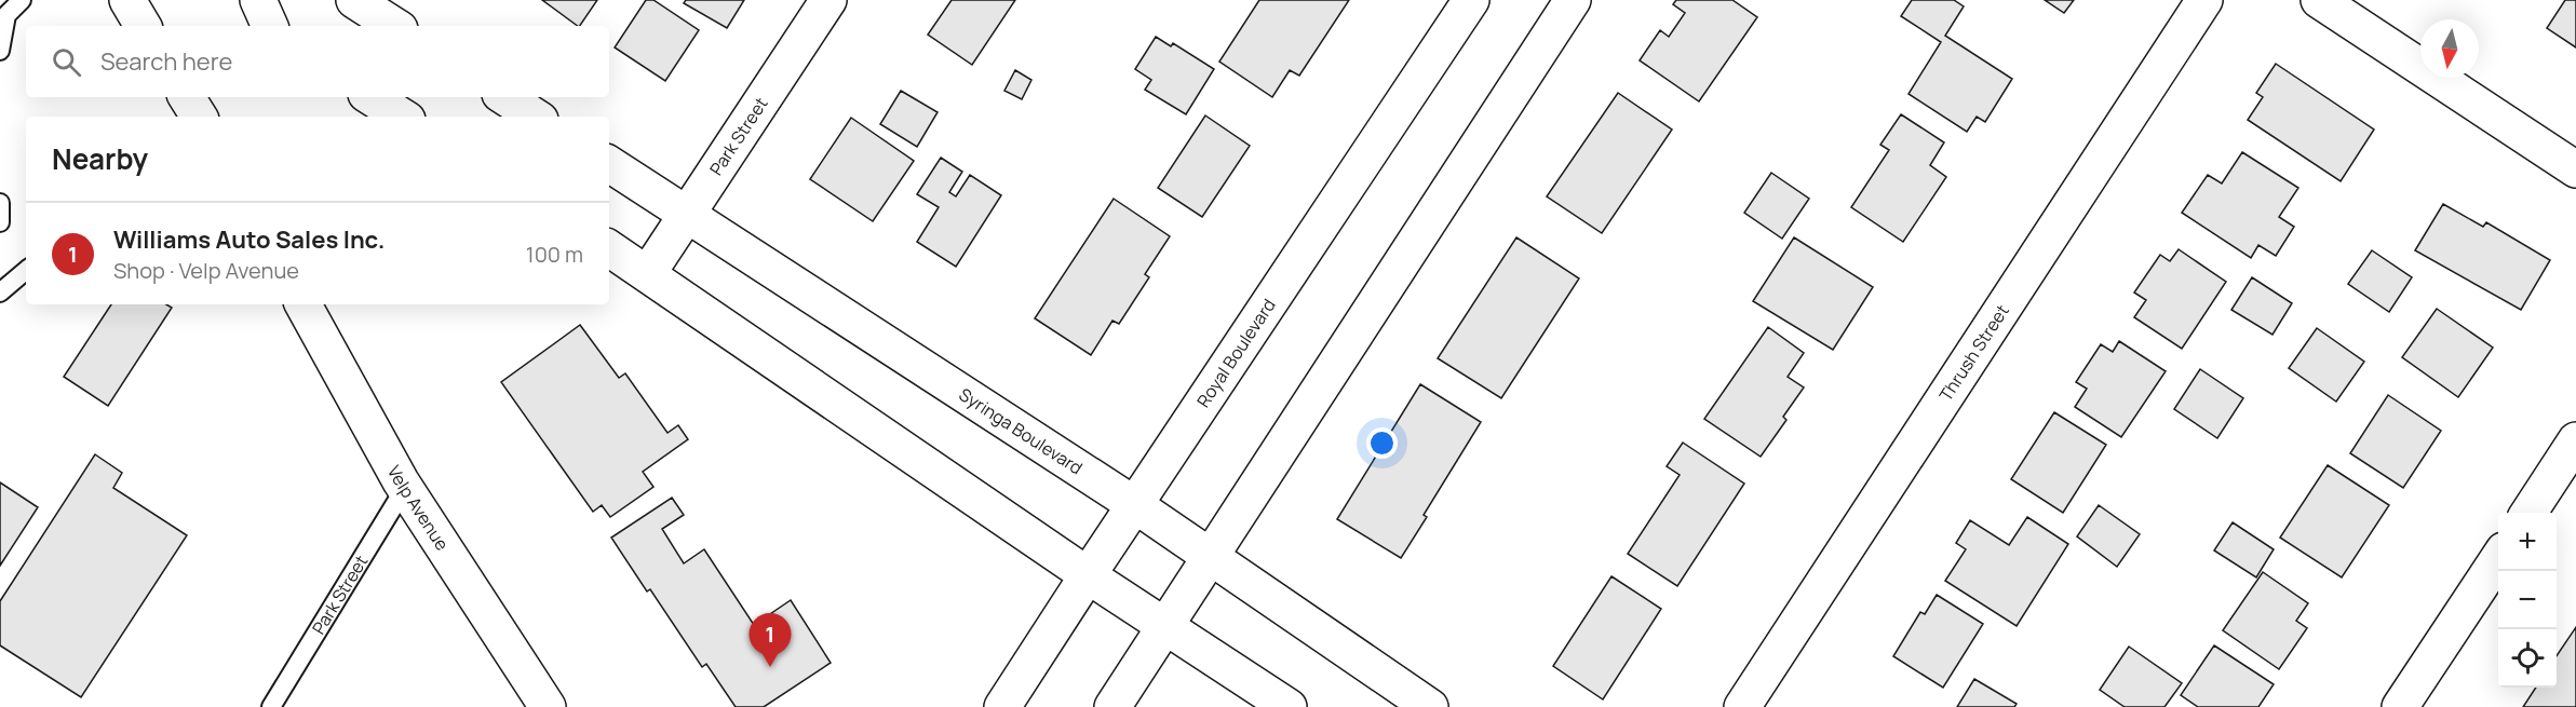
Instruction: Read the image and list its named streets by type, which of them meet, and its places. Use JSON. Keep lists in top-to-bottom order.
{
  "streets": {
    "street": [
      "Park Street",
      "Royal Boulevard",
      "Thrush Street",
      "Syringa Boulevard",
      "Velp Avenue"
    ]
  },
  "crossings": [
    ["Park Street", "Syringa Boulevard"],
    ["Park Street", "Velp Avenue"],
    ["Royal Boulevard", "Syringa Boulevard"]
  ],
  "north": "bottom",
  "page": {
    "search": "Search here",
    "heading": "Nearby",
    "list": [
      {
        "mark": "1",
        "name": "Williams Auto Sales Inc.",
        "note": "Shop · Velp Avenue",
        "value": "100 m"
      }
    ],
    "map_buttons": ["+", "−"],
    "pins": "1"
  }
}
